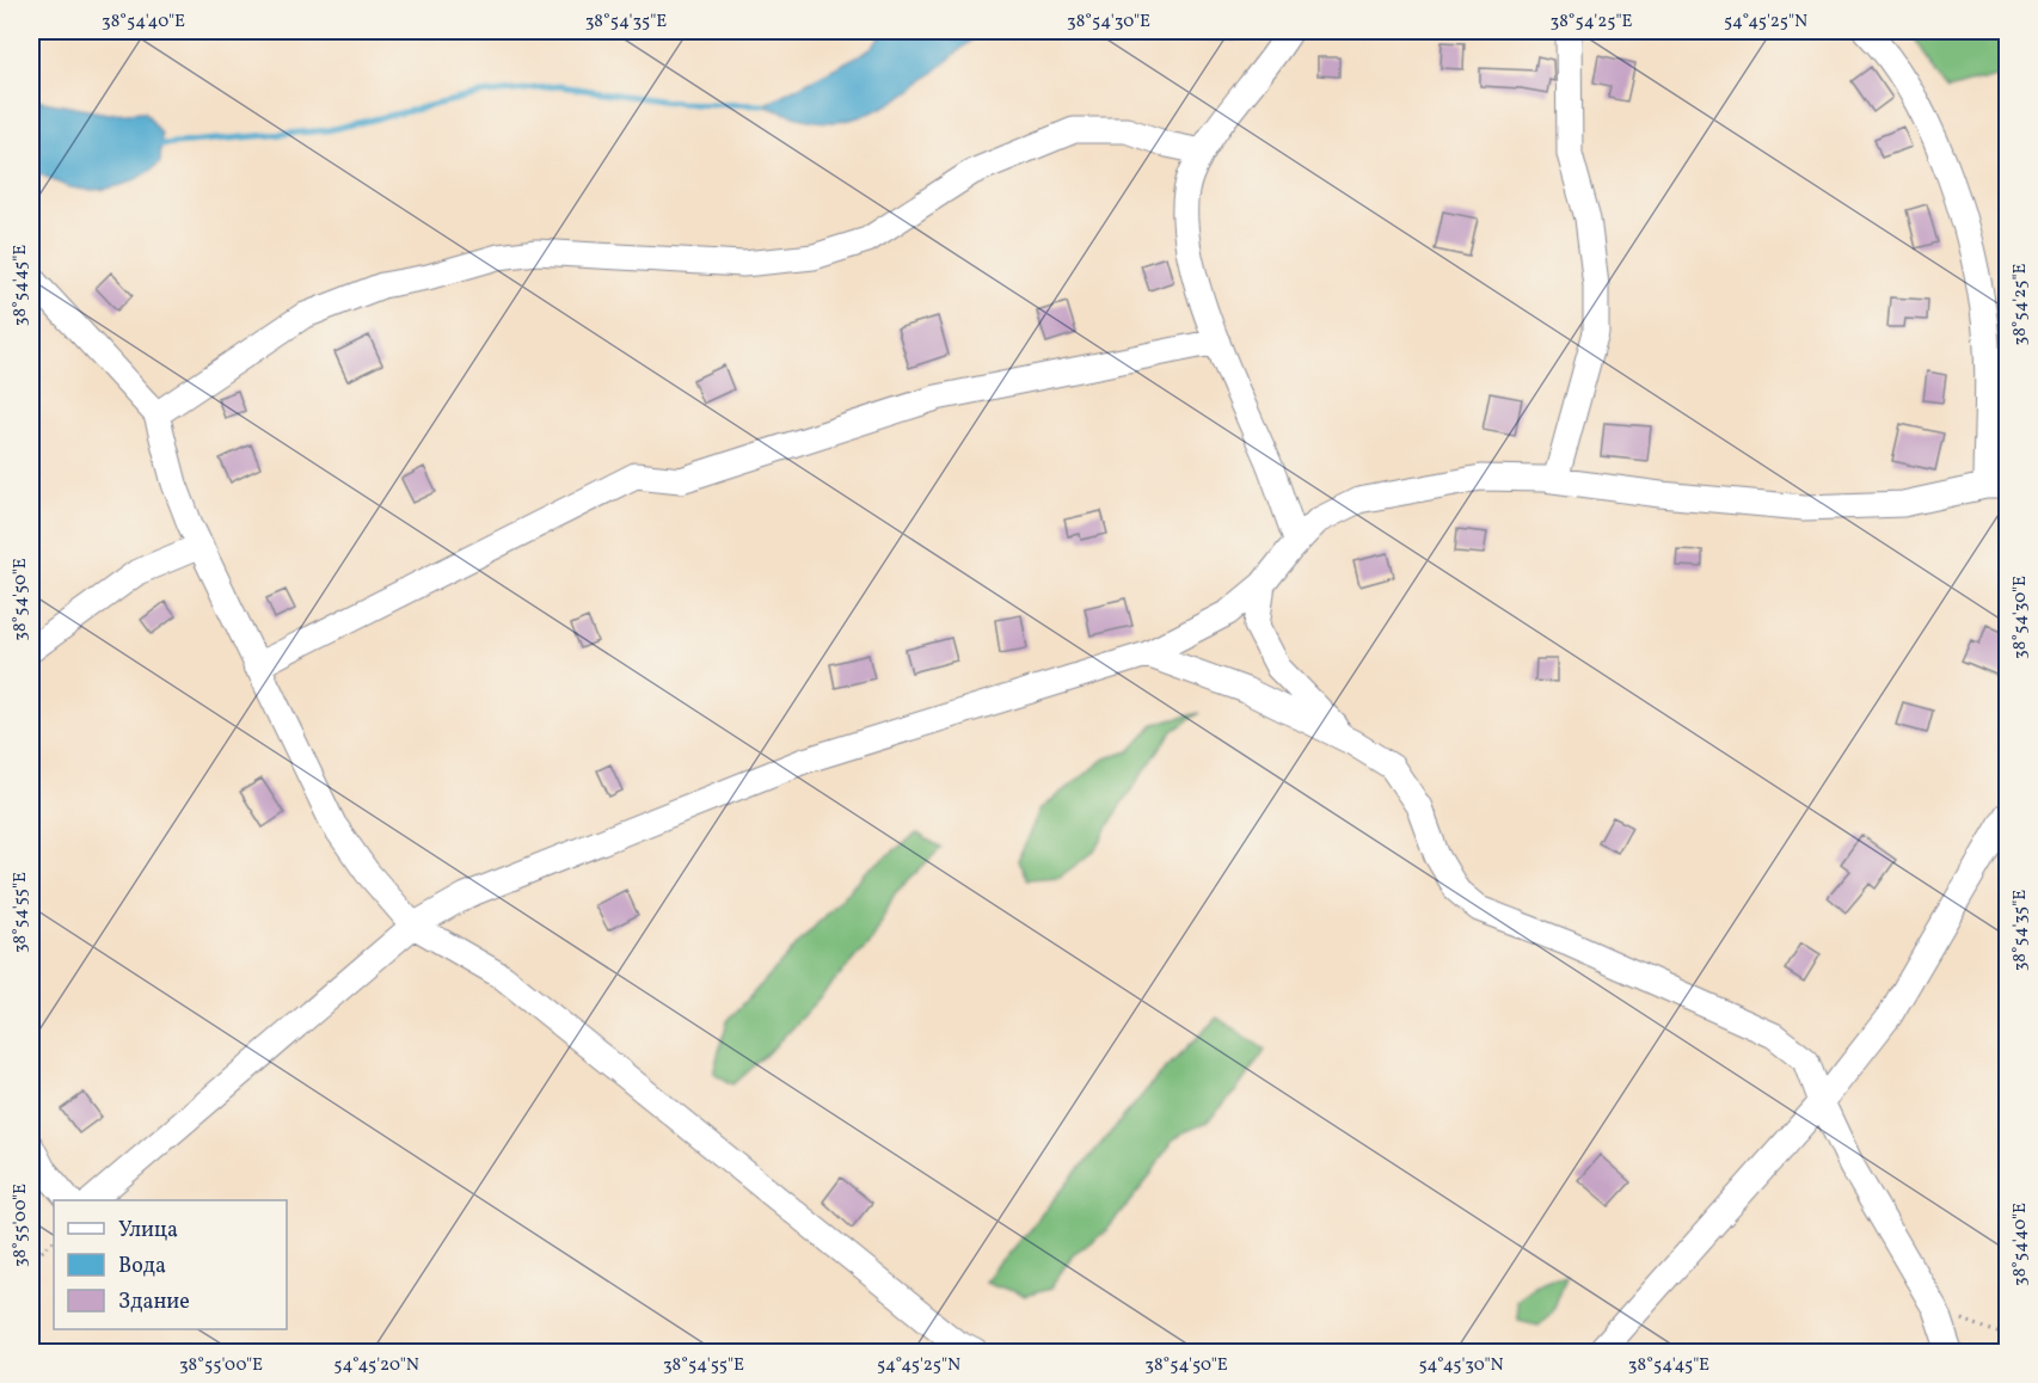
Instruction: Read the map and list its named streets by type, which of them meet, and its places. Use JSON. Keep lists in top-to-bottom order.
{
  "legend": ["Улица", "Вода", "Здание"],
  "coordinates": [
    "38°54'40\"E",
    "38°54'35\"E",
    "38°54'30\"E",
    "38°54'25\"E",
    "54°45'25\"N",
    "38°54'45\"E",
    "38°54'50\"E",
    "38°54'55\"E",
    "38°55'00\"E",
    "54°45'20\"N",
    "54°45'30\"N"
  ]
}
